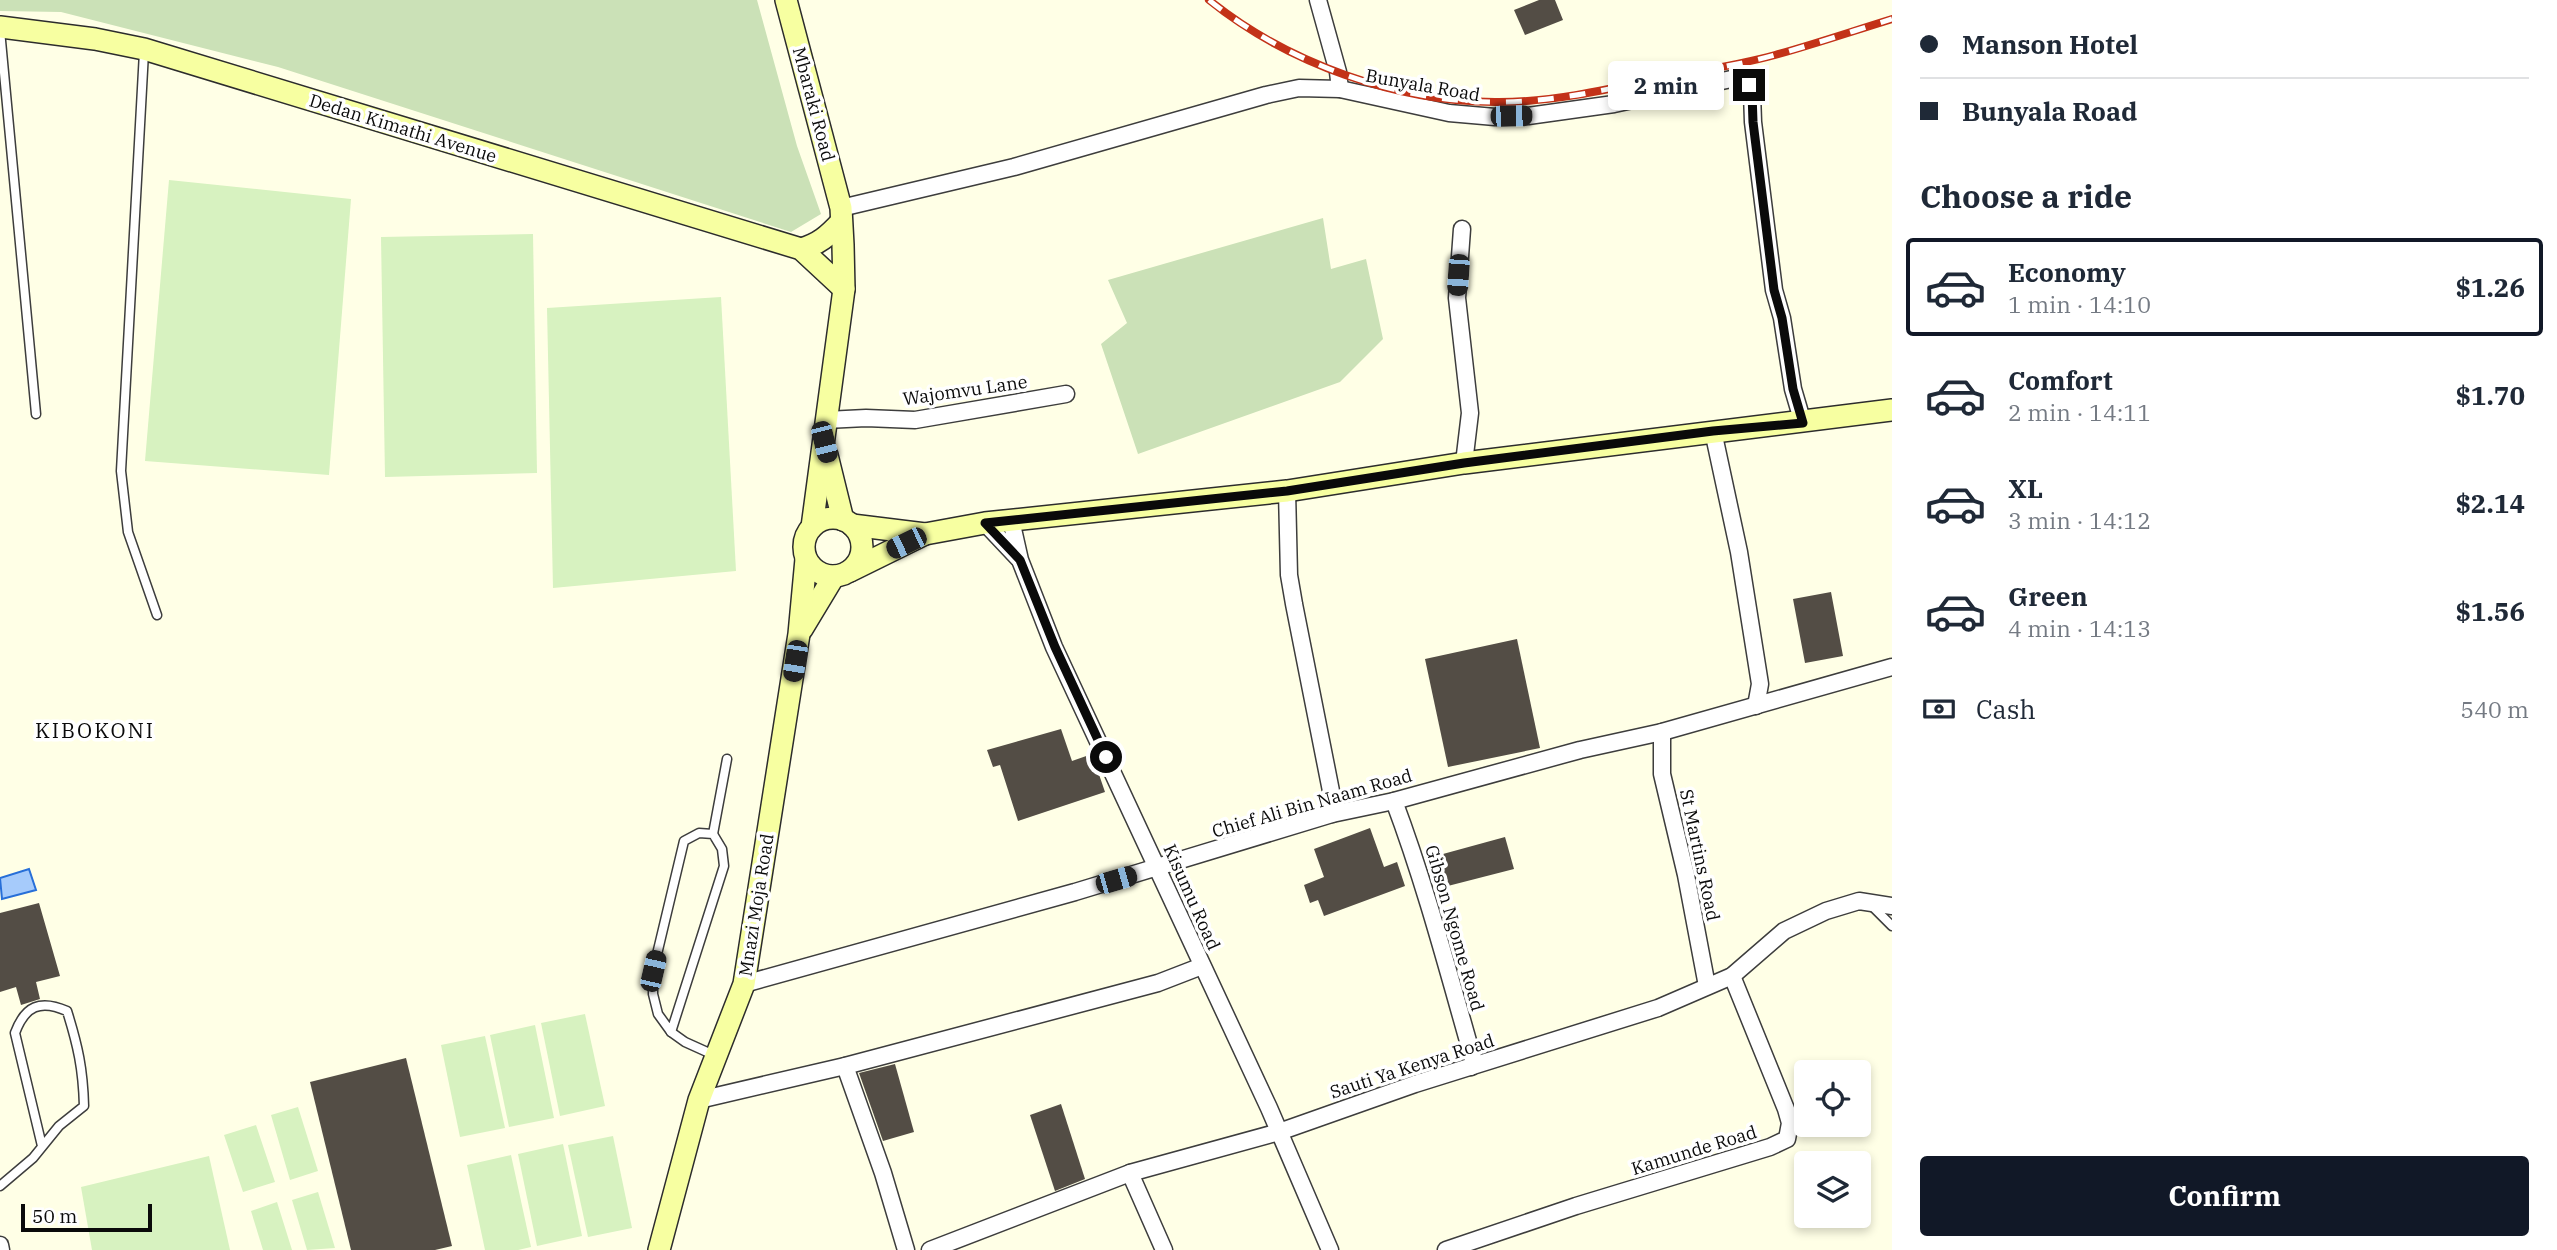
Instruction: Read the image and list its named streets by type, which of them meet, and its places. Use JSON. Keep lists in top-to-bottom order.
{
  "streets": {
    "street": [
      "Bunyala Road",
      "Mbaraki Road",
      "Dedan Kimathi Avenue",
      "Wajomvu Lane",
      "Chief Ali Bin Naam Road",
      "St Martins Road",
      "Kisumu Road",
      "Mnazi Moja Road",
      "Gibson Ngome Road",
      "Sauti Ya Kenya Road",
      "Kamunde Road"
    ]
  },
  "crossings": [
    ["Bunyala Road", "Mbaraki Road"],
    ["Chief Ali Bin Naam Road", "St Martins Road"],
    ["Chief Ali Bin Naam Road", "Kisumu Road"],
    ["Chief Ali Bin Naam Road", "Mnazi Moja Road"],
    ["Chief Ali Bin Naam Road", "Gibson Ngome Road"],
    ["St Martins Road", "Sauti Ya Kenya Road"],
    ["Kisumu Road", "Sauti Ya Kenya Road"],
    ["Gibson Ngome Road", "Sauti Ya Kenya Road"],
    ["Sauti Ya Kenya Road", "Kamunde Road"]
  ],
  "districts": ["KIBOKONI"],
  "scale_bar": "50 m",
  "page": {
    "banner": ["Manson Hotel", "Bunyala Road"],
    "bubble": "2 min",
    "heading": "Choose a ride",
    "list": [
      {
        "name": "Economy",
        "note": "1 min · 14:10",
        "value": "$1.26"
      },
      {
        "name": "Comfort",
        "note": "2 min · 14:11",
        "value": "$1.70"
      },
      {
        "name": "XL",
        "note": "3 min · 14:12",
        "value": "$2.14"
      },
      {
        "name": "Green",
        "note": "4 min · 14:13",
        "value": "$1.56"
      }
    ],
    "pay": ["Cash", "540 m"],
    "buttons": "Confirm",
    "scale": "50 m"
  }
}
